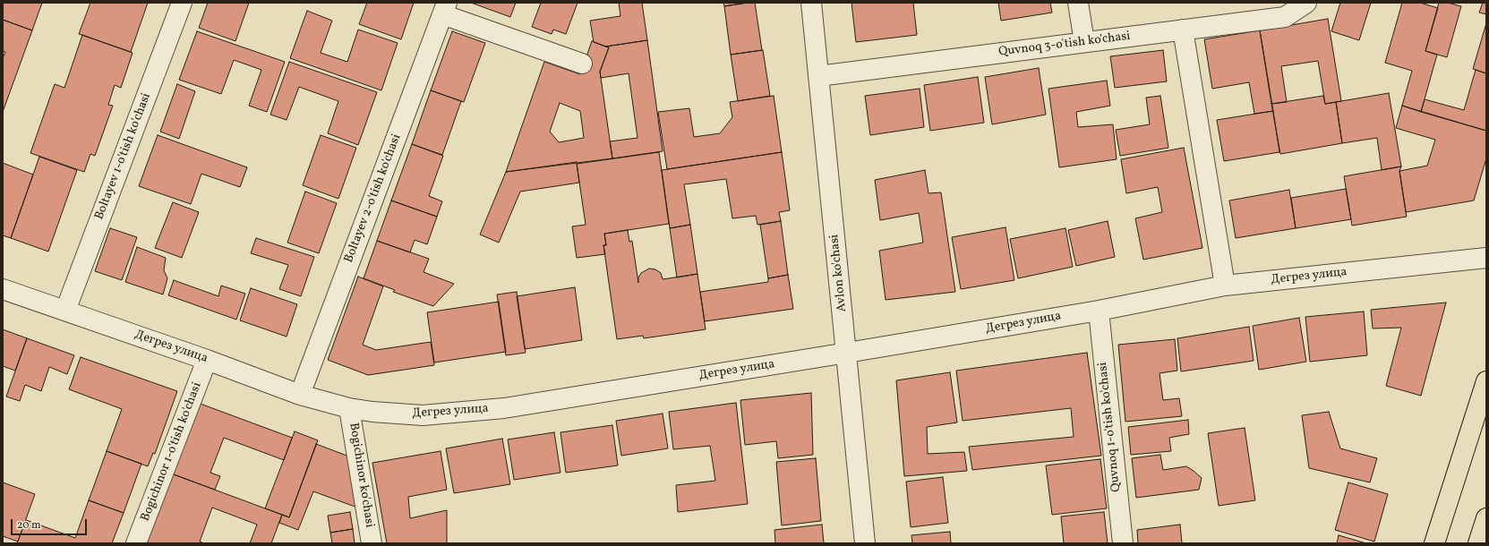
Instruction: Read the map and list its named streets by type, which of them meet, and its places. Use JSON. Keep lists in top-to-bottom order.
{
  "streets": {
    "street": [
      "Quvnoq 3-o'tish ko'chasi",
      "Boltayev 1-o'tish ko'chasi",
      "Boltayev 2-o'tish ko'chasi",
      "Avlon ko'chasi",
      "Дегрез улица",
      "Quvnoq 1-o'tish ko'chasi",
      "Bogichinor 1-o'tish ko'chasi",
      "Bogichinor ko'chasi"
    ]
  },
  "crossings": [
    ["Quvnoq 3-o'tish ko'chasi", "Avlon ko'chasi"],
    ["Boltayev 1-o'tish ko'chasi", "Дегрез улица"],
    ["Boltayev 2-o'tish ko'chasi", "Дегрез улица"],
    ["Avlon ko'chasi", "Дегрез улица"],
    ["Дегрез улица", "Quvnoq 1-o'tish ko'chasi"],
    ["Дегрез улица", "Bogichinor 1-o'tish ko'chasi"],
    ["Дегрез улица", "Bogichinor ko'chasi"]
  ],
  "scale_bar": "20 m"
}
